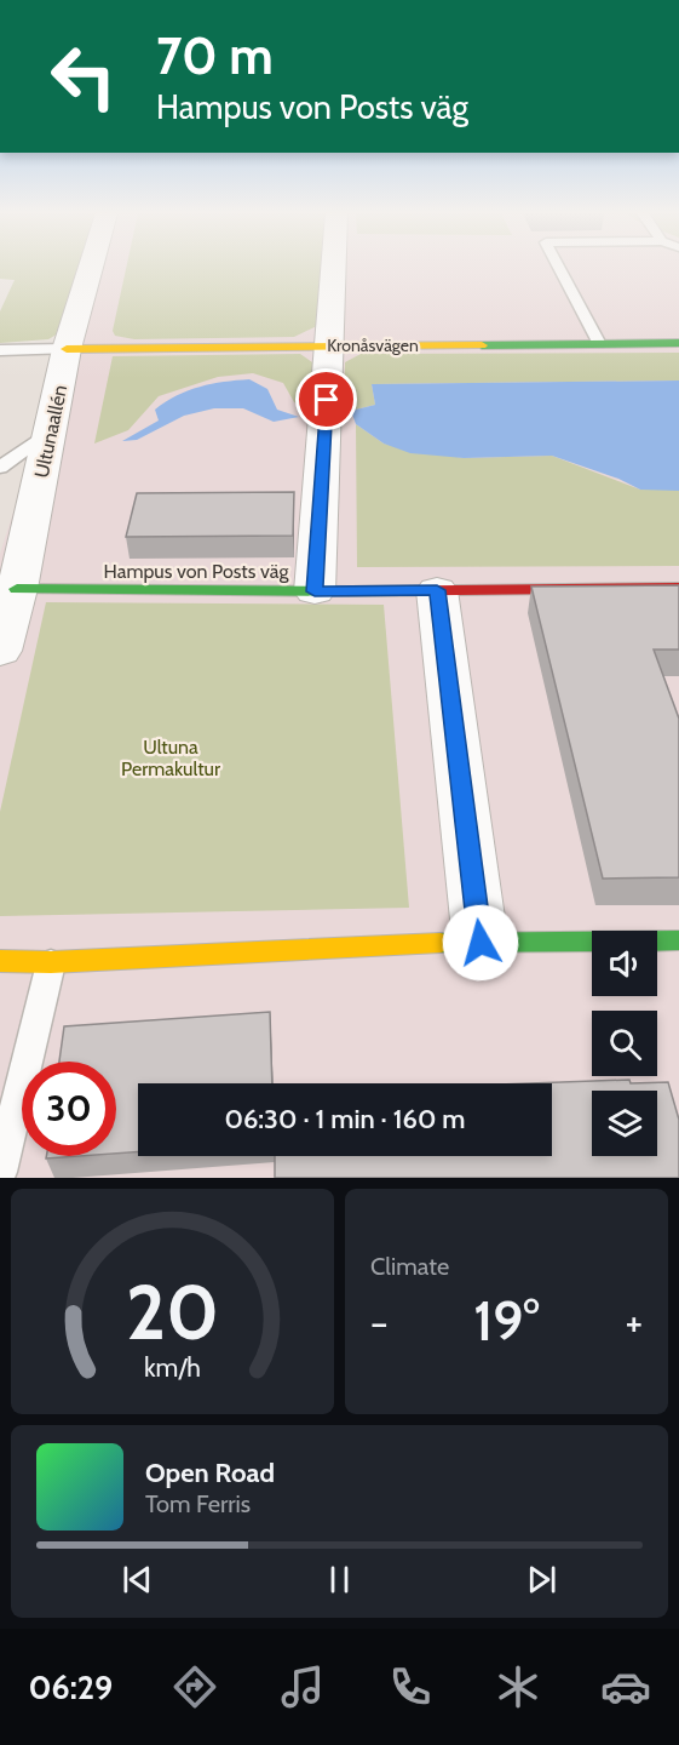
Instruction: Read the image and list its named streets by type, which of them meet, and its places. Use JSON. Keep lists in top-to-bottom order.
{
  "streets": {
    "street": ["Kronåsvägen", "Ultunaallén", "Hampus von Posts väg"]
  },
  "crossings": [
    ["Kronåsvägen", "Ultunaallén"],
    ["Ultunaallén", "Hampus von Posts väg"]
  ],
  "parks": ["Ultuna Permakultur"],
  "page": {
    "turn": ["70 m", "Hampus von Posts väg"],
    "limit": "30",
    "trip": "06:30 · 1 min · 160 m",
    "tile": "Climate",
    "heat": ["−", "19°", "+"],
    "song": ["Open Road", "Tom Ferris"],
    "tabs": "06:29",
    "gauge": ["20", "km/h"]
  }
}
